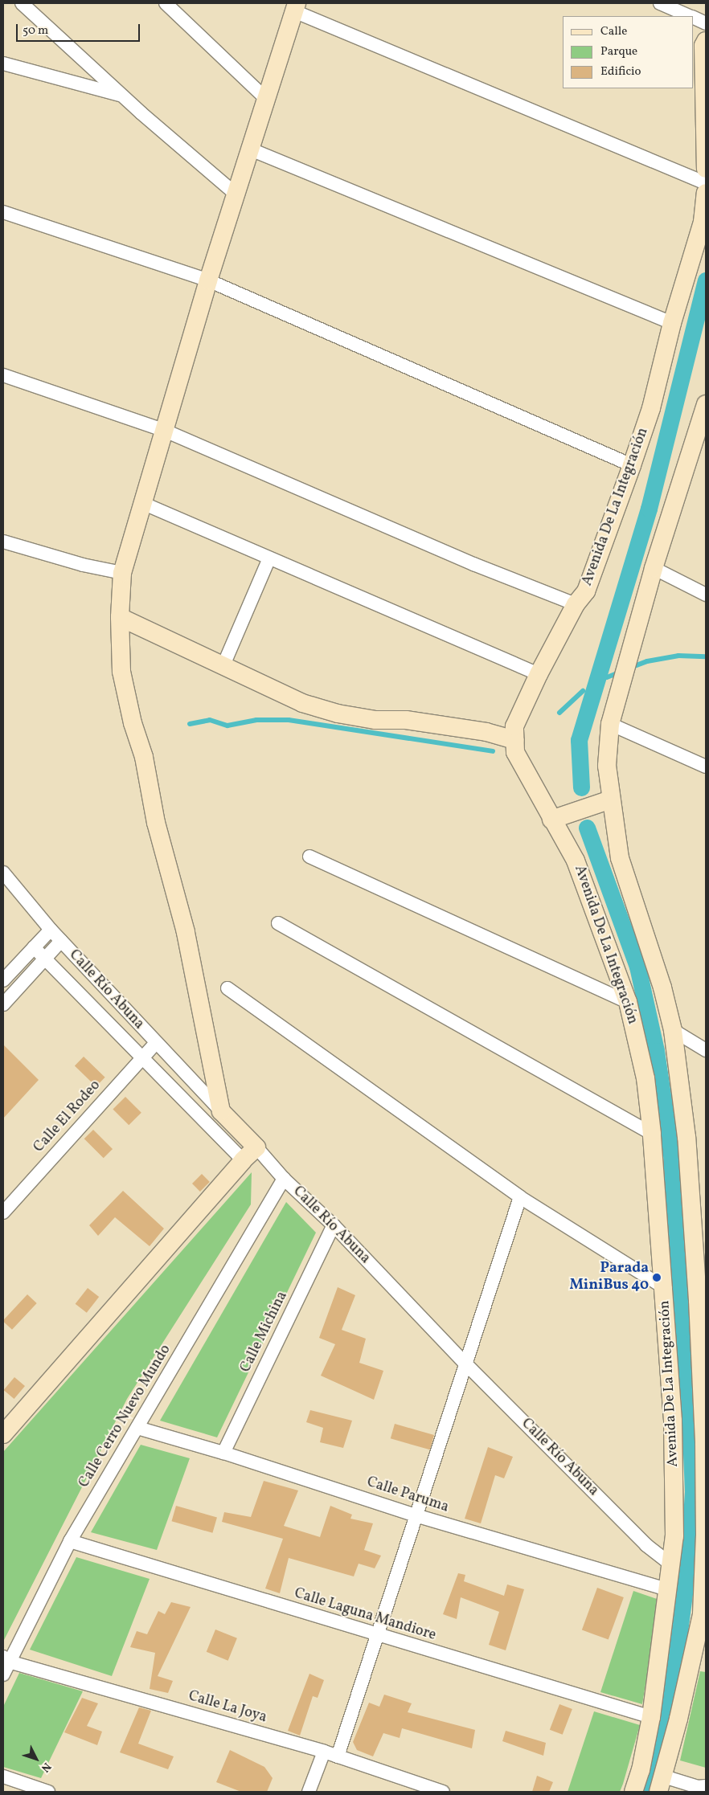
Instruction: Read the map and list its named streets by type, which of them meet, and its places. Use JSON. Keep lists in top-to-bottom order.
{
  "streets": {
    "main road": ["Avenida De La Integración", "Calle Río Abuna"],
    "street": [
      "Calle El Rodeo",
      "Calle Michina",
      "Calle Cerro Nuevo Mundo",
      "Calle Paruma",
      "Calle Laguna Mandiore",
      "Calle La Joya"
    ]
  },
  "crossings": [
    ["Avenida De La Integración", "Calle Río Abuna"],
    ["Avenida De La Integración", "Calle Paruma"],
    ["Avenida De La Integración", "Calle Laguna Mandiore"],
    ["Calle Río Abuna", "Calle El Rodeo"],
    ["Calle Río Abuna", "Calle Michina"],
    ["Calle Río Abuna", "Calle Cerro Nuevo Mundo"],
    ["Calle Michina", "Calle Paruma"],
    ["Calle Cerro Nuevo Mundo", "Calle Paruma"],
    ["Calle Cerro Nuevo Mundo", "Calle Laguna Mandiore"],
    ["Calle Cerro Nuevo Mundo", "Calle La Joya"]
  ],
  "places": ["Parada MiniBus 40"],
  "legend": ["Calle", "Parque", "Edificio"],
  "scale_bar": "50 m",
  "north": "bottom right"
}
